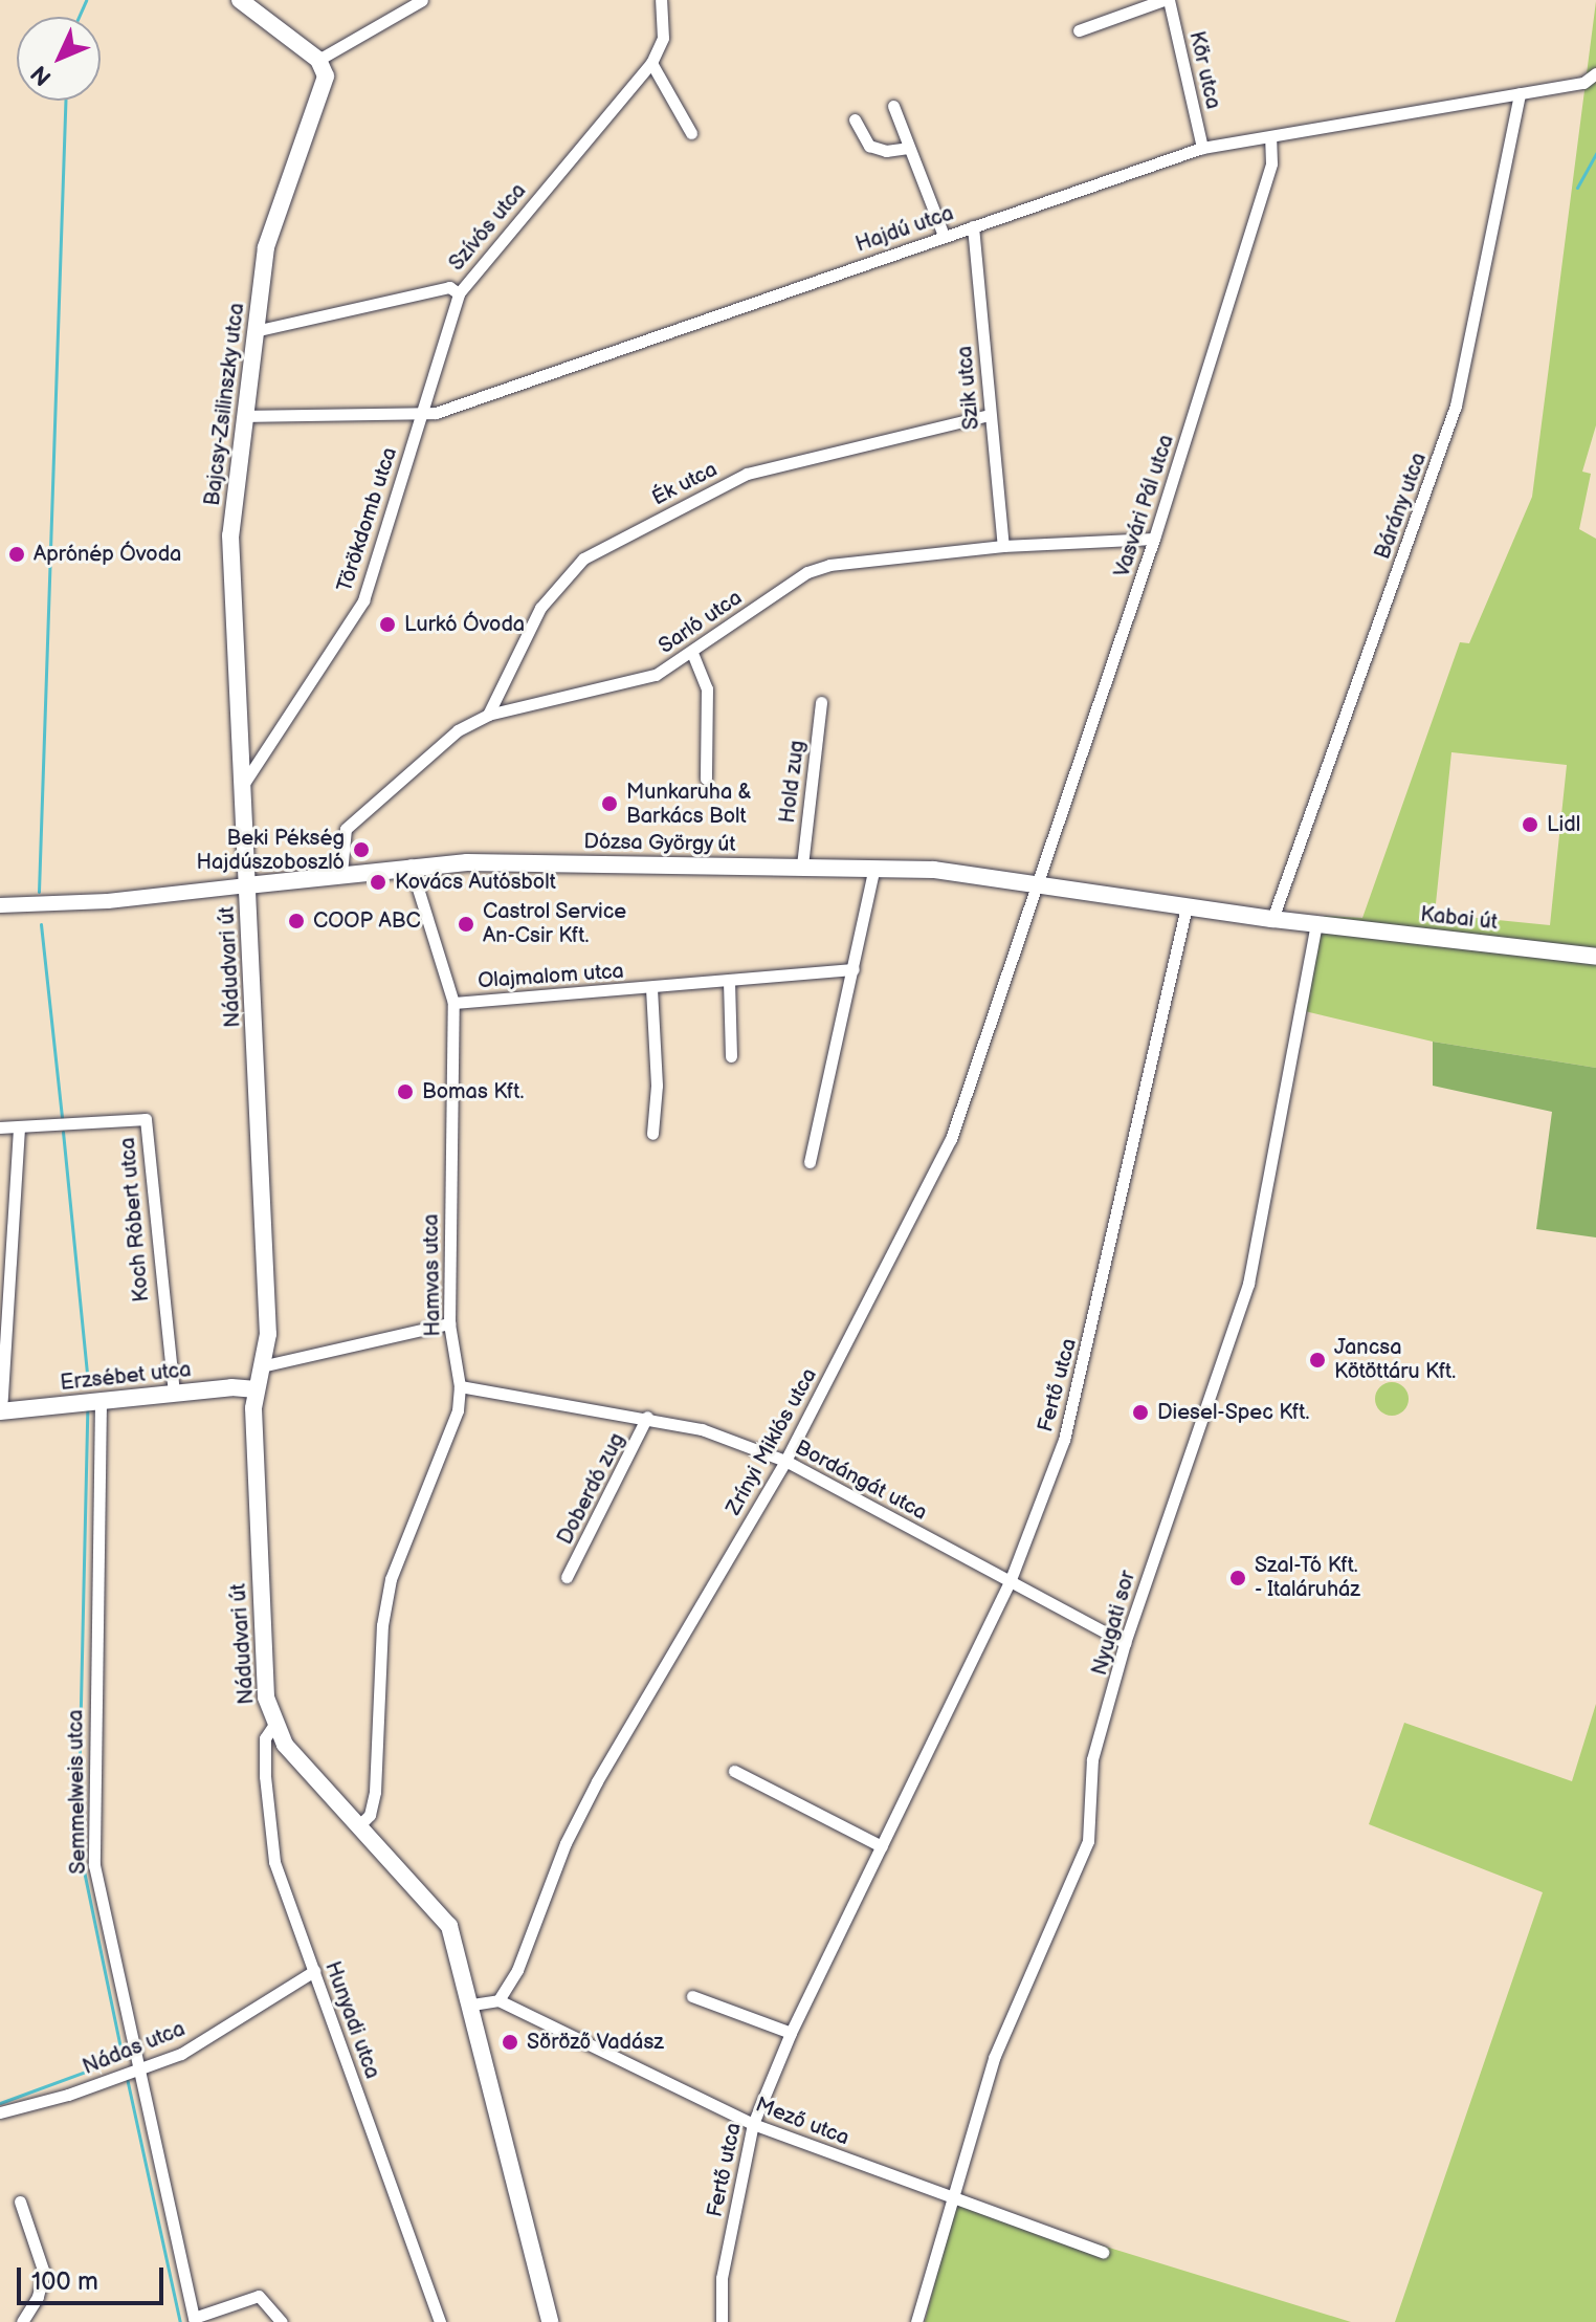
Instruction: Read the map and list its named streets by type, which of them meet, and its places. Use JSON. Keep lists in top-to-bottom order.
{
  "streets": {
    "main road": [
      "Bajcsy-Zsilinszky utca",
      "Dózsa György út",
      "Kabai út",
      "Nádudvari út",
      "Erzsébet utca"
    ],
    "street": [
      "Kör utca",
      "Szívós utca",
      "Hajdú utca",
      "Szik utca",
      "Ék utca",
      "Vasvári Pál utca",
      "Bárány utca",
      "Törökdomb utca",
      "Sarló utca",
      "Hold zug",
      "Olajmalom utca",
      "Koch Róbert utca",
      "Hamvas utca",
      "Fertő utca",
      "Zrínyi Miklós utca",
      "Bordángát utca",
      "Doberdó zug",
      "Nyugati sor",
      "Semmelweis utca",
      "Hunyadi utca",
      "Nádas utca",
      "Mező utca"
    ]
  },
  "crossings": [
    ["Kör utca", "Hajdú utca"],
    ["Szívós utca", "Bajcsy-Zsilinszky utca"],
    ["Szívós utca", "Törökdomb utca"],
    ["Hajdú utca", "Szik utca"],
    ["Hajdú utca", "Bajcsy-Zsilinszky utca"],
    ["Hajdú utca", "Vasvári Pál utca"],
    ["Hajdú utca", "Bárány utca"],
    ["Hajdú utca", "Törökdomb utca"],
    ["Szik utca", "Ék utca"],
    ["Szik utca", "Sarló utca"],
    ["Bajcsy-Zsilinszky utca", "Törökdomb utca"],
    ["Bajcsy-Zsilinszky utca", "Dózsa György út"],
    ["Bajcsy-Zsilinszky utca", "Nádudvari út"],
    ["Ék utca", "Sarló utca"],
    ["Vasvári Pál utca", "Sarló utca"],
    ["Vasvári Pál utca", "Dózsa György út"],
    ["Vasvári Pál utca", "Zrínyi Miklós utca"],
    ["Bárány utca", "Dózsa György út"],
    ["Sarló utca", "Dózsa György út"],
    ["Hold zug", "Dózsa György út"],
    ["Dózsa György út", "Kabai út"],
    ["Dózsa György út", "Nádudvari út"],
    ["Dózsa György út", "Hamvas utca"],
    ["Dózsa György út", "Fertő utca"],
    ["Dózsa György út", "Zrínyi Miklós utca"],
    ["Dózsa György út", "Nyugati sor"],
    ["Kabai út", "Nyugati sor"],
    ["Nádudvari út", "Hamvas utca"],
    ["Nádudvari út", "Erzsébet utca"],
    ["Nádudvari út", "Hunyadi utca"],
    ["Olajmalom utca", "Hamvas utca"],
    ["Koch Róbert utca", "Erzsébet utca"],
    ["Hamvas utca", "Bordángát utca"],
    ["Erzsébet utca", "Semmelweis utca"],
    ["Fertő utca", "Bordángát utca"],
    ["Fertő utca", "Mező utca"],
    ["Zrínyi Miklós utca", "Bordángát utca"],
    ["Zrínyi Miklós utca", "Mező utca"],
    ["Bordángát utca", "Doberdó zug"],
    ["Bordángát utca", "Nyugati sor"],
    ["Nyugati sor", "Mező utca"],
    ["Semmelweis utca", "Nádas utca"],
    ["Hunyadi utca", "Nádas utca"]
  ],
  "places": [
    "Aprónép Óvoda",
    "Lurkó Óvoda",
    "Munkaruha & Barkács Bolt",
    "Lidl",
    "Beki Pékség Hajdúszoboszló",
    "Kovács Autósbolt",
    "COOP ABC",
    "Castrol Service An-Csir Kft.",
    "Bomas Kft.",
    "Jancsa Kötöttáru Kft.",
    "Diesel-Spec Kft.",
    "Szal-Tó Kft. - Italáruház",
    "Söröző Vadász"
  ],
  "scale_bar": "100 m",
  "north": "bottom left"
}
